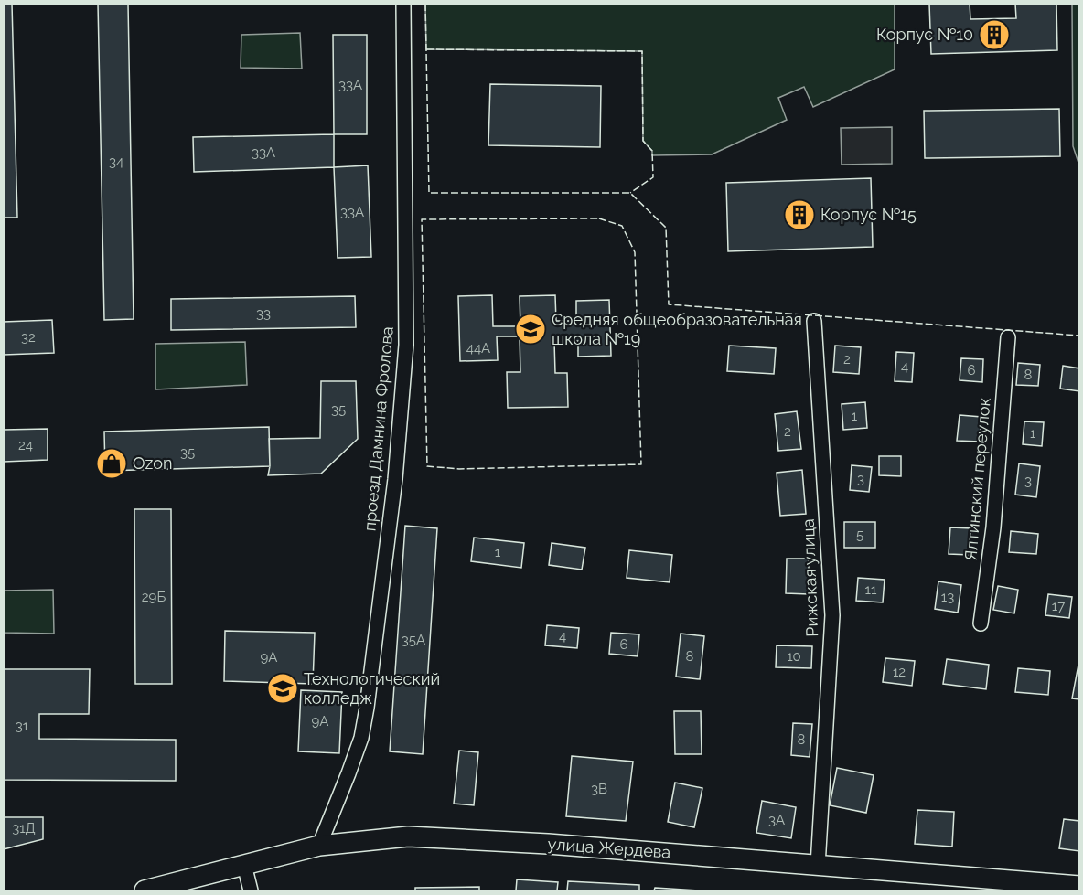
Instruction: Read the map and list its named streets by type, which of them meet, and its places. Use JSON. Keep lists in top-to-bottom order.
{
  "streets": {
    "main road": ["улица Жердева"],
    "street": ["проезд Дамнина Фролова", "Ялтинский переулок", "Рижская улица"]
  },
  "crossings": [
    ["проезд Дамнина Фролова", "улица Жердева"],
    ["Рижская улица", "улица Жердева"]
  ],
  "places": {
    "building": ["Корпус №10", "Корпус №15"],
    "school or university": ["Средняя общеобразовательная школа №19", "Технологический колледж"],
    "shop": ["Ozon"]
  },
  "house_numbers": [
    "33А",
    "33А",
    "34",
    "33А",
    "33",
    "32",
    "44А",
    "2",
    "4",
    "6",
    "8",
    "35",
    "1",
    "2",
    "1",
    "24",
    "35",
    "3",
    "3",
    "5",
    "1",
    "11",
    "29Б",
    "13",
    "17",
    "4",
    "35А",
    "6",
    "8",
    "10",
    "9А",
    "12",
    "9А",
    "31",
    "8",
    "3В",
    "3А",
    "31Д"
  ]
}
